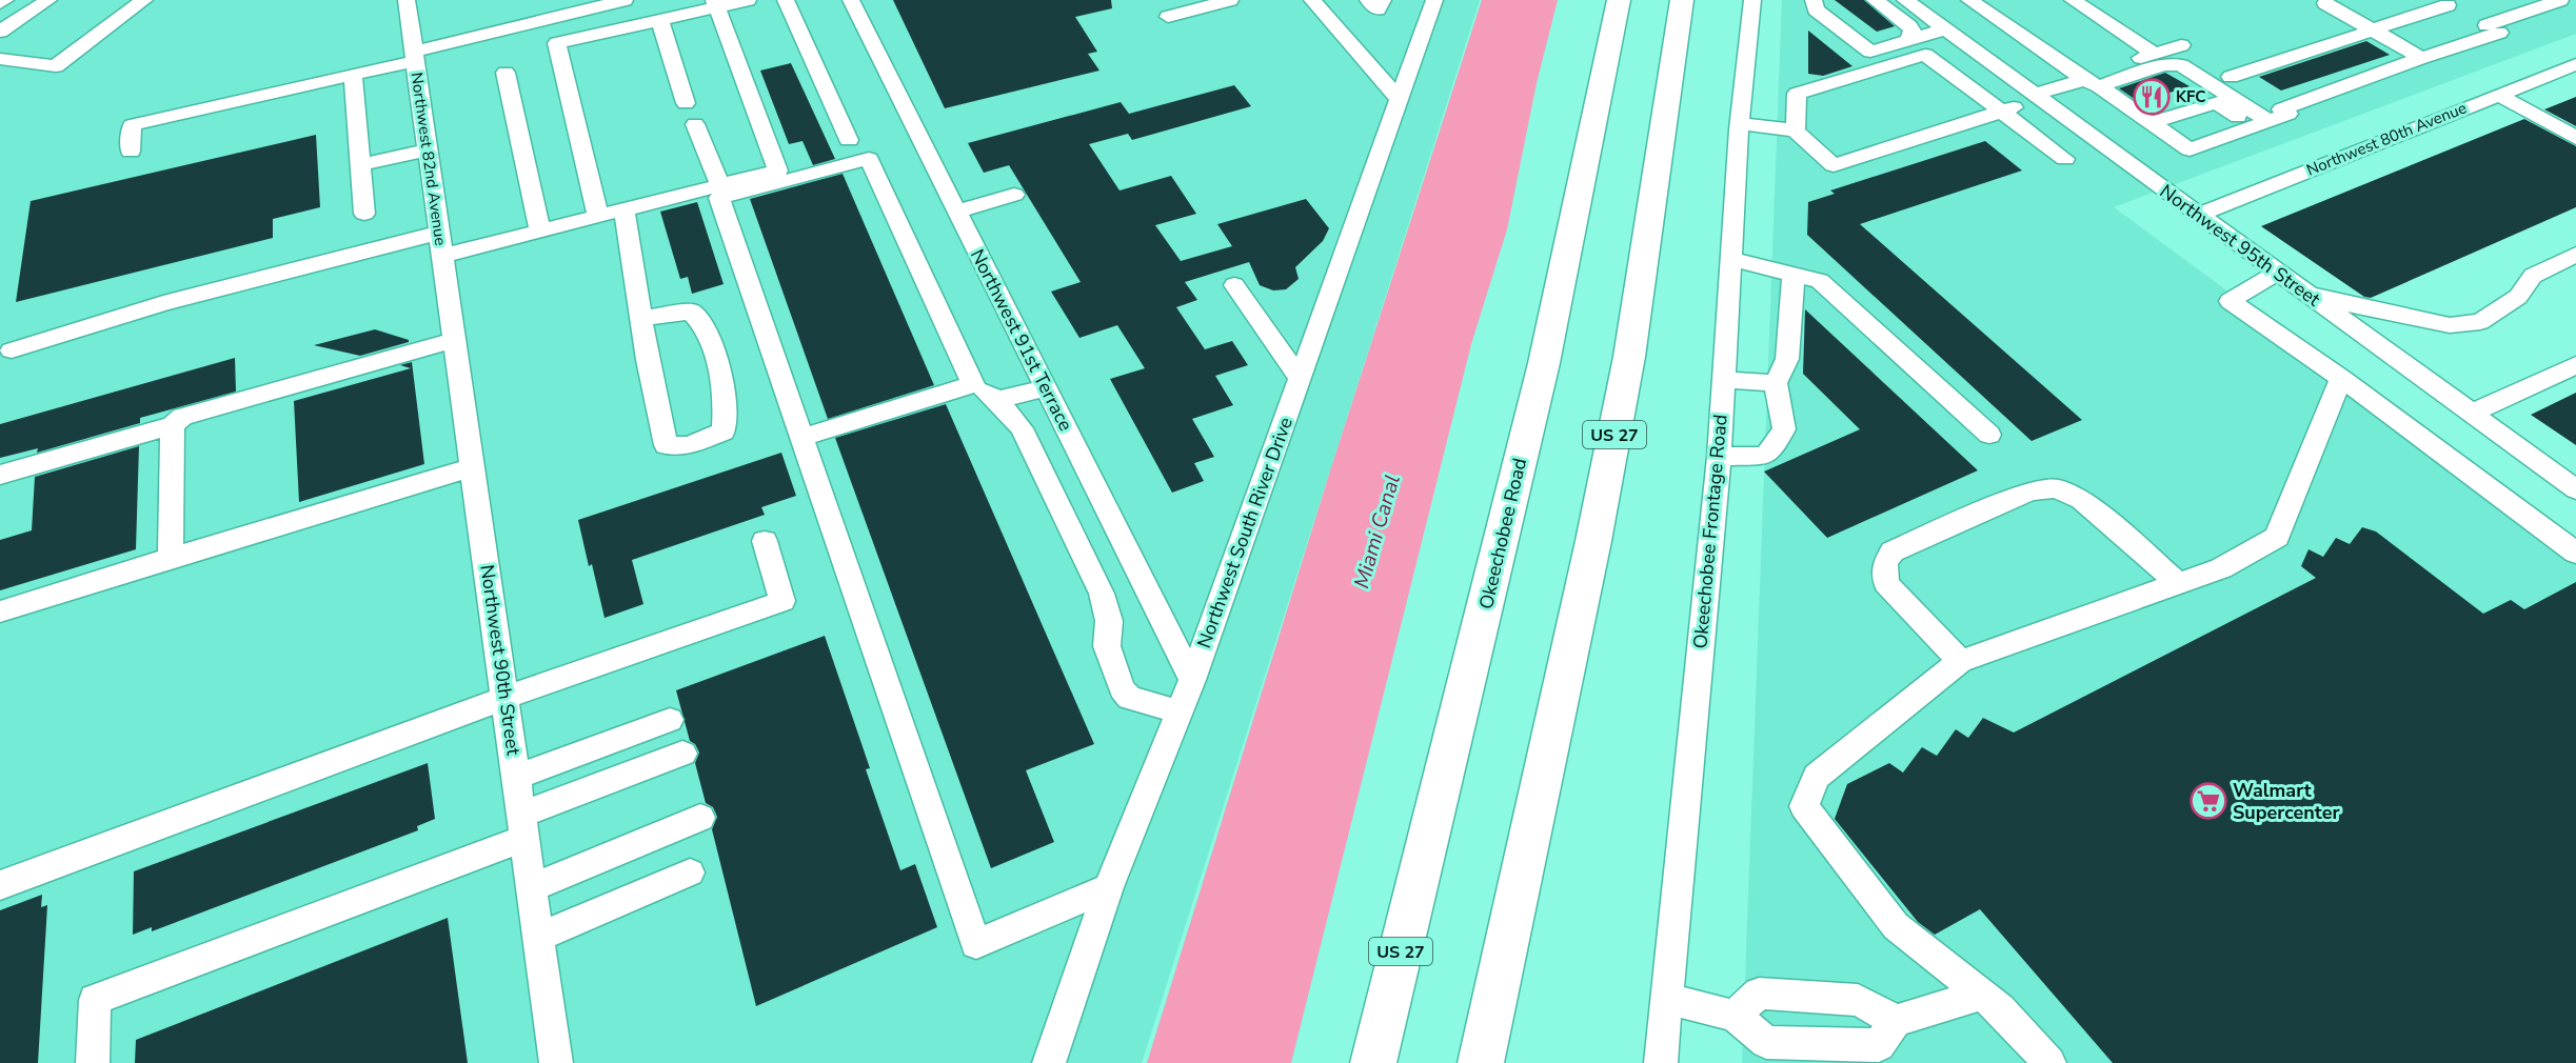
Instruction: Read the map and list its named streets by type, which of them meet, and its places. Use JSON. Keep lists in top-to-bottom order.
{
  "streets": {
    "highway": ["US 27", "Okeechobee Road"],
    "street": [
      "Northwest 80th Avenue",
      "Northwest 82nd Avenue",
      "Northwest 95th Street",
      "Northwest 91st Terrace",
      "Okeechobee Frontage Road",
      "Northwest South River Drive",
      "Northwest 90th Street"
    ]
  },
  "crossings": [
    ["Northwest 80th Avenue", "Northwest 95th Street"],
    ["Northwest 82nd Avenue", "Northwest 90th Street"],
    ["Northwest 91st Terrace", "Northwest South River Drive"]
  ],
  "water": ["Miami Canal"],
  "places": {
    "restaurant": ["KFC"],
    "supermarket": ["Walmart Supercenter"]
  }
}
